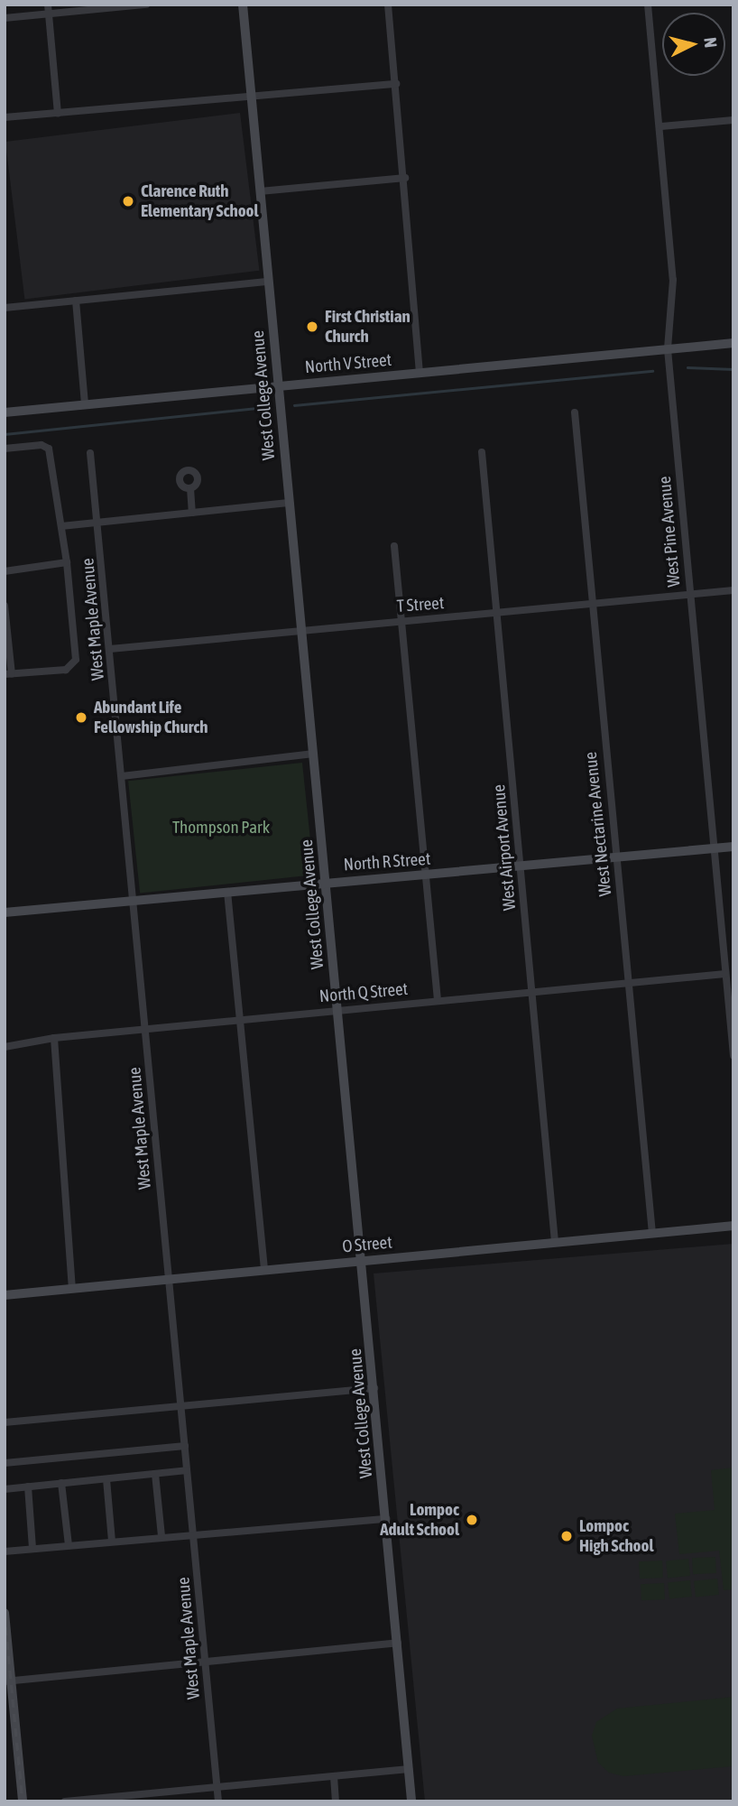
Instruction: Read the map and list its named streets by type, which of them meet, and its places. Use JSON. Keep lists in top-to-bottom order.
{
  "streets": {
    "street": [
      "North V Street",
      "West College Avenue",
      "West Pine Avenue",
      "T Street",
      "West Maple Avenue",
      "West Nectarine Avenue",
      "West Airport Avenue",
      "North R Street",
      "North Q Street",
      "O Street"
    ]
  },
  "crossings": [
    ["North V Street", "West College Avenue"],
    ["North V Street", "West Pine Avenue"],
    ["West College Avenue", "T Street"],
    ["West College Avenue", "North R Street"],
    ["West College Avenue", "North Q Street"],
    ["West College Avenue", "O Street"],
    ["West Pine Avenue", "T Street"],
    ["West Pine Avenue", "North R Street"],
    ["West Pine Avenue", "North Q Street"],
    ["T Street", "West Maple Avenue"],
    ["T Street", "West Nectarine Avenue"],
    ["T Street", "West Airport Avenue"],
    ["West Maple Avenue", "North R Street"],
    ["West Maple Avenue", "North Q Street"],
    ["West Maple Avenue", "O Street"],
    ["West Nectarine Avenue", "North R Street"],
    ["West Nectarine Avenue", "North Q Street"],
    ["West Nectarine Avenue", "O Street"],
    ["West Airport Avenue", "North R Street"],
    ["West Airport Avenue", "North Q Street"],
    ["West Airport Avenue", "O Street"]
  ],
  "parks": ["Thompson Park"],
  "places": [
    "Clarence Ruth Elementary School",
    "First Christian Church",
    "Abundant Life Fellowship Church",
    "Lompoc Adult School",
    "Lompoc High School"
  ],
  "north": "right"
}
